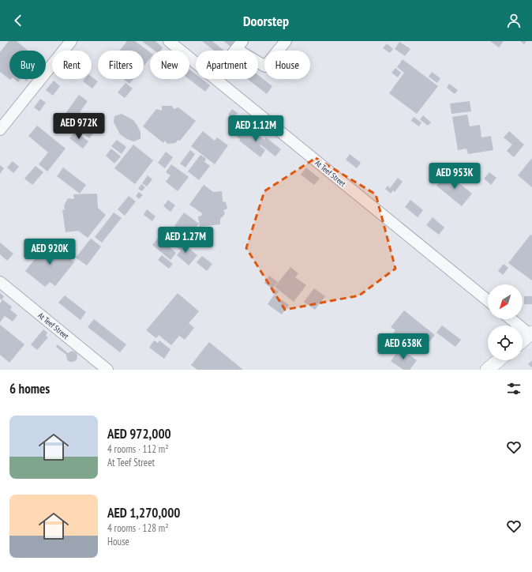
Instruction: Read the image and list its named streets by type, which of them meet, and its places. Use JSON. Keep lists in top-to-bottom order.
{
  "streets": {
    "street": ["At Teef Street"]
  },
  "north": "bottom left",
  "page": {
    "header": "Doorstep",
    "chip": [
      "Buy",
      "Rent",
      "Filters",
      "New",
      "Apartment",
      "House"
    ],
    "price": [
      "AED 972K",
      "AED 1.12M",
      "AED 953K",
      "AED 1.27M",
      "AED 920K",
      "AED 638K"
    ],
    "heading": "6 homes",
    "list": [
      {
        "name": "AED 972,000",
        "note": "4 rooms · 112 m² · At Teef Street"
      },
      {
        "name": "AED 1,270,000",
        "note": "4 rooms · 128 m² · House"
      }
    ]
  }
}
